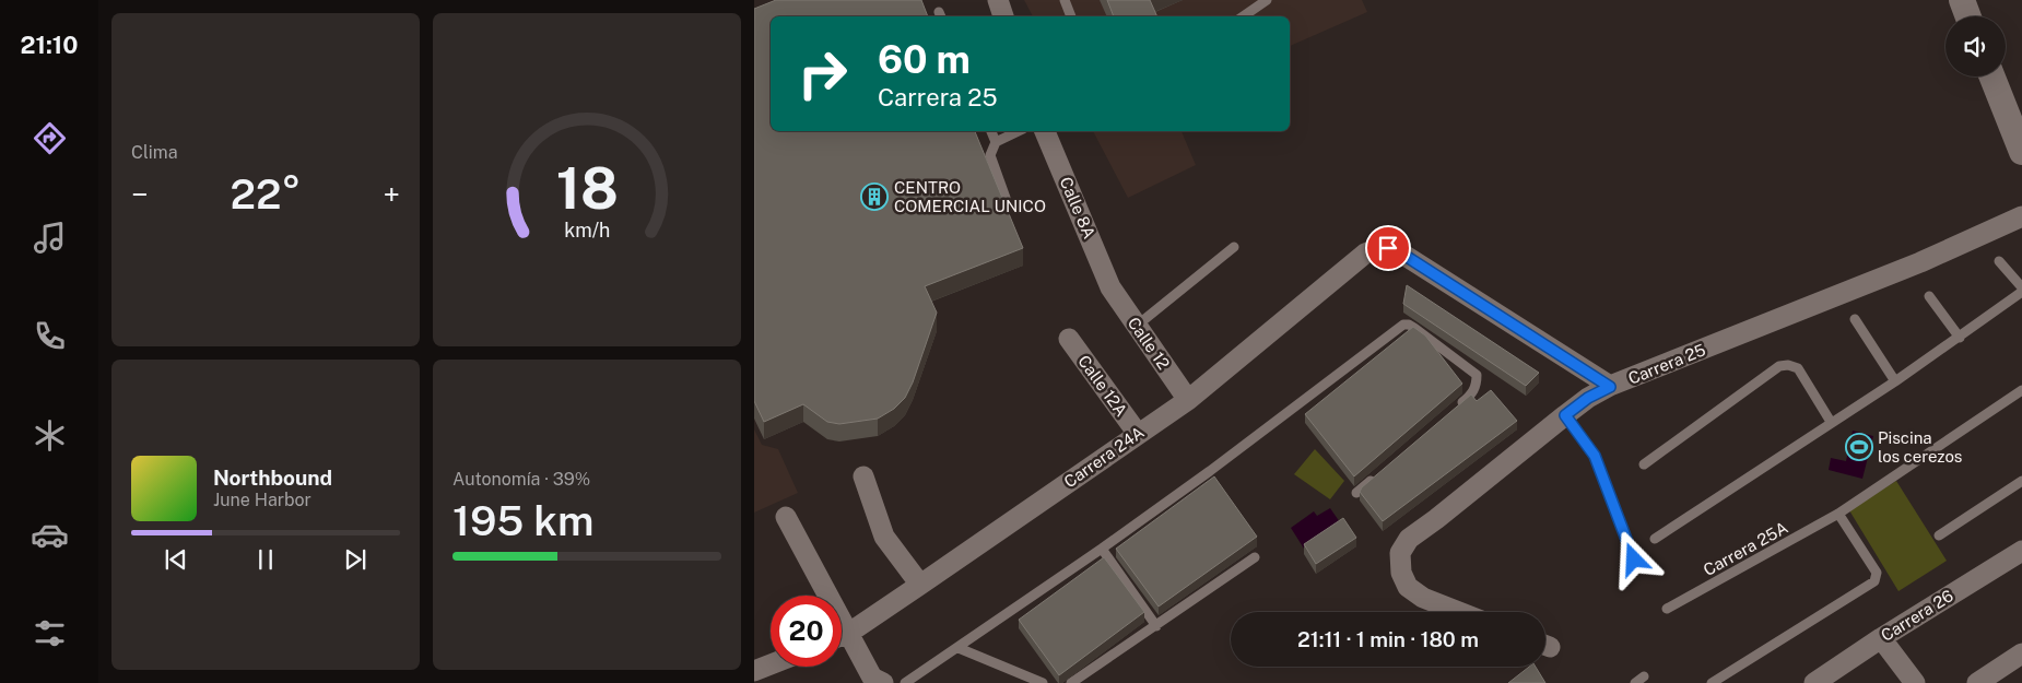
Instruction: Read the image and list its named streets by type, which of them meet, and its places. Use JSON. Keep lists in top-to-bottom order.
{
  "streets": {
    "street": [
      "Calle 8A",
      "Calle 12",
      "Carrera 25",
      "Calle 12A",
      "Carrera 24A",
      "Carrera 26"
    ],
    "lane": ["Carrera 25A"]
  },
  "crossings": [
    ["Calle 8A", "Calle 12"],
    ["Calle 12", "Carrera 24A"],
    ["Carrera 25", "Carrera 24A"],
    ["Calle 12A", "Carrera 24A"]
  ],
  "places": {
    "building": ["CENTRO COMERCIAL UNICO"],
    "sports": ["Piscina los cerezos"]
  },
  "page": {
    "tabs": "21:10",
    "tile": [
      "Clima",
      ["Autonomía · 39%", "195 km"]
    ],
    "turn": ["60 m", "Carrera 25"],
    "heat": ["−", "22°", "+"],
    "song": ["Northbound", "June Harbor"],
    "limit": "20",
    "trip": "21:11 · 1 min · 180 m",
    "gauge": ["18", "km/h"]
  }
}
